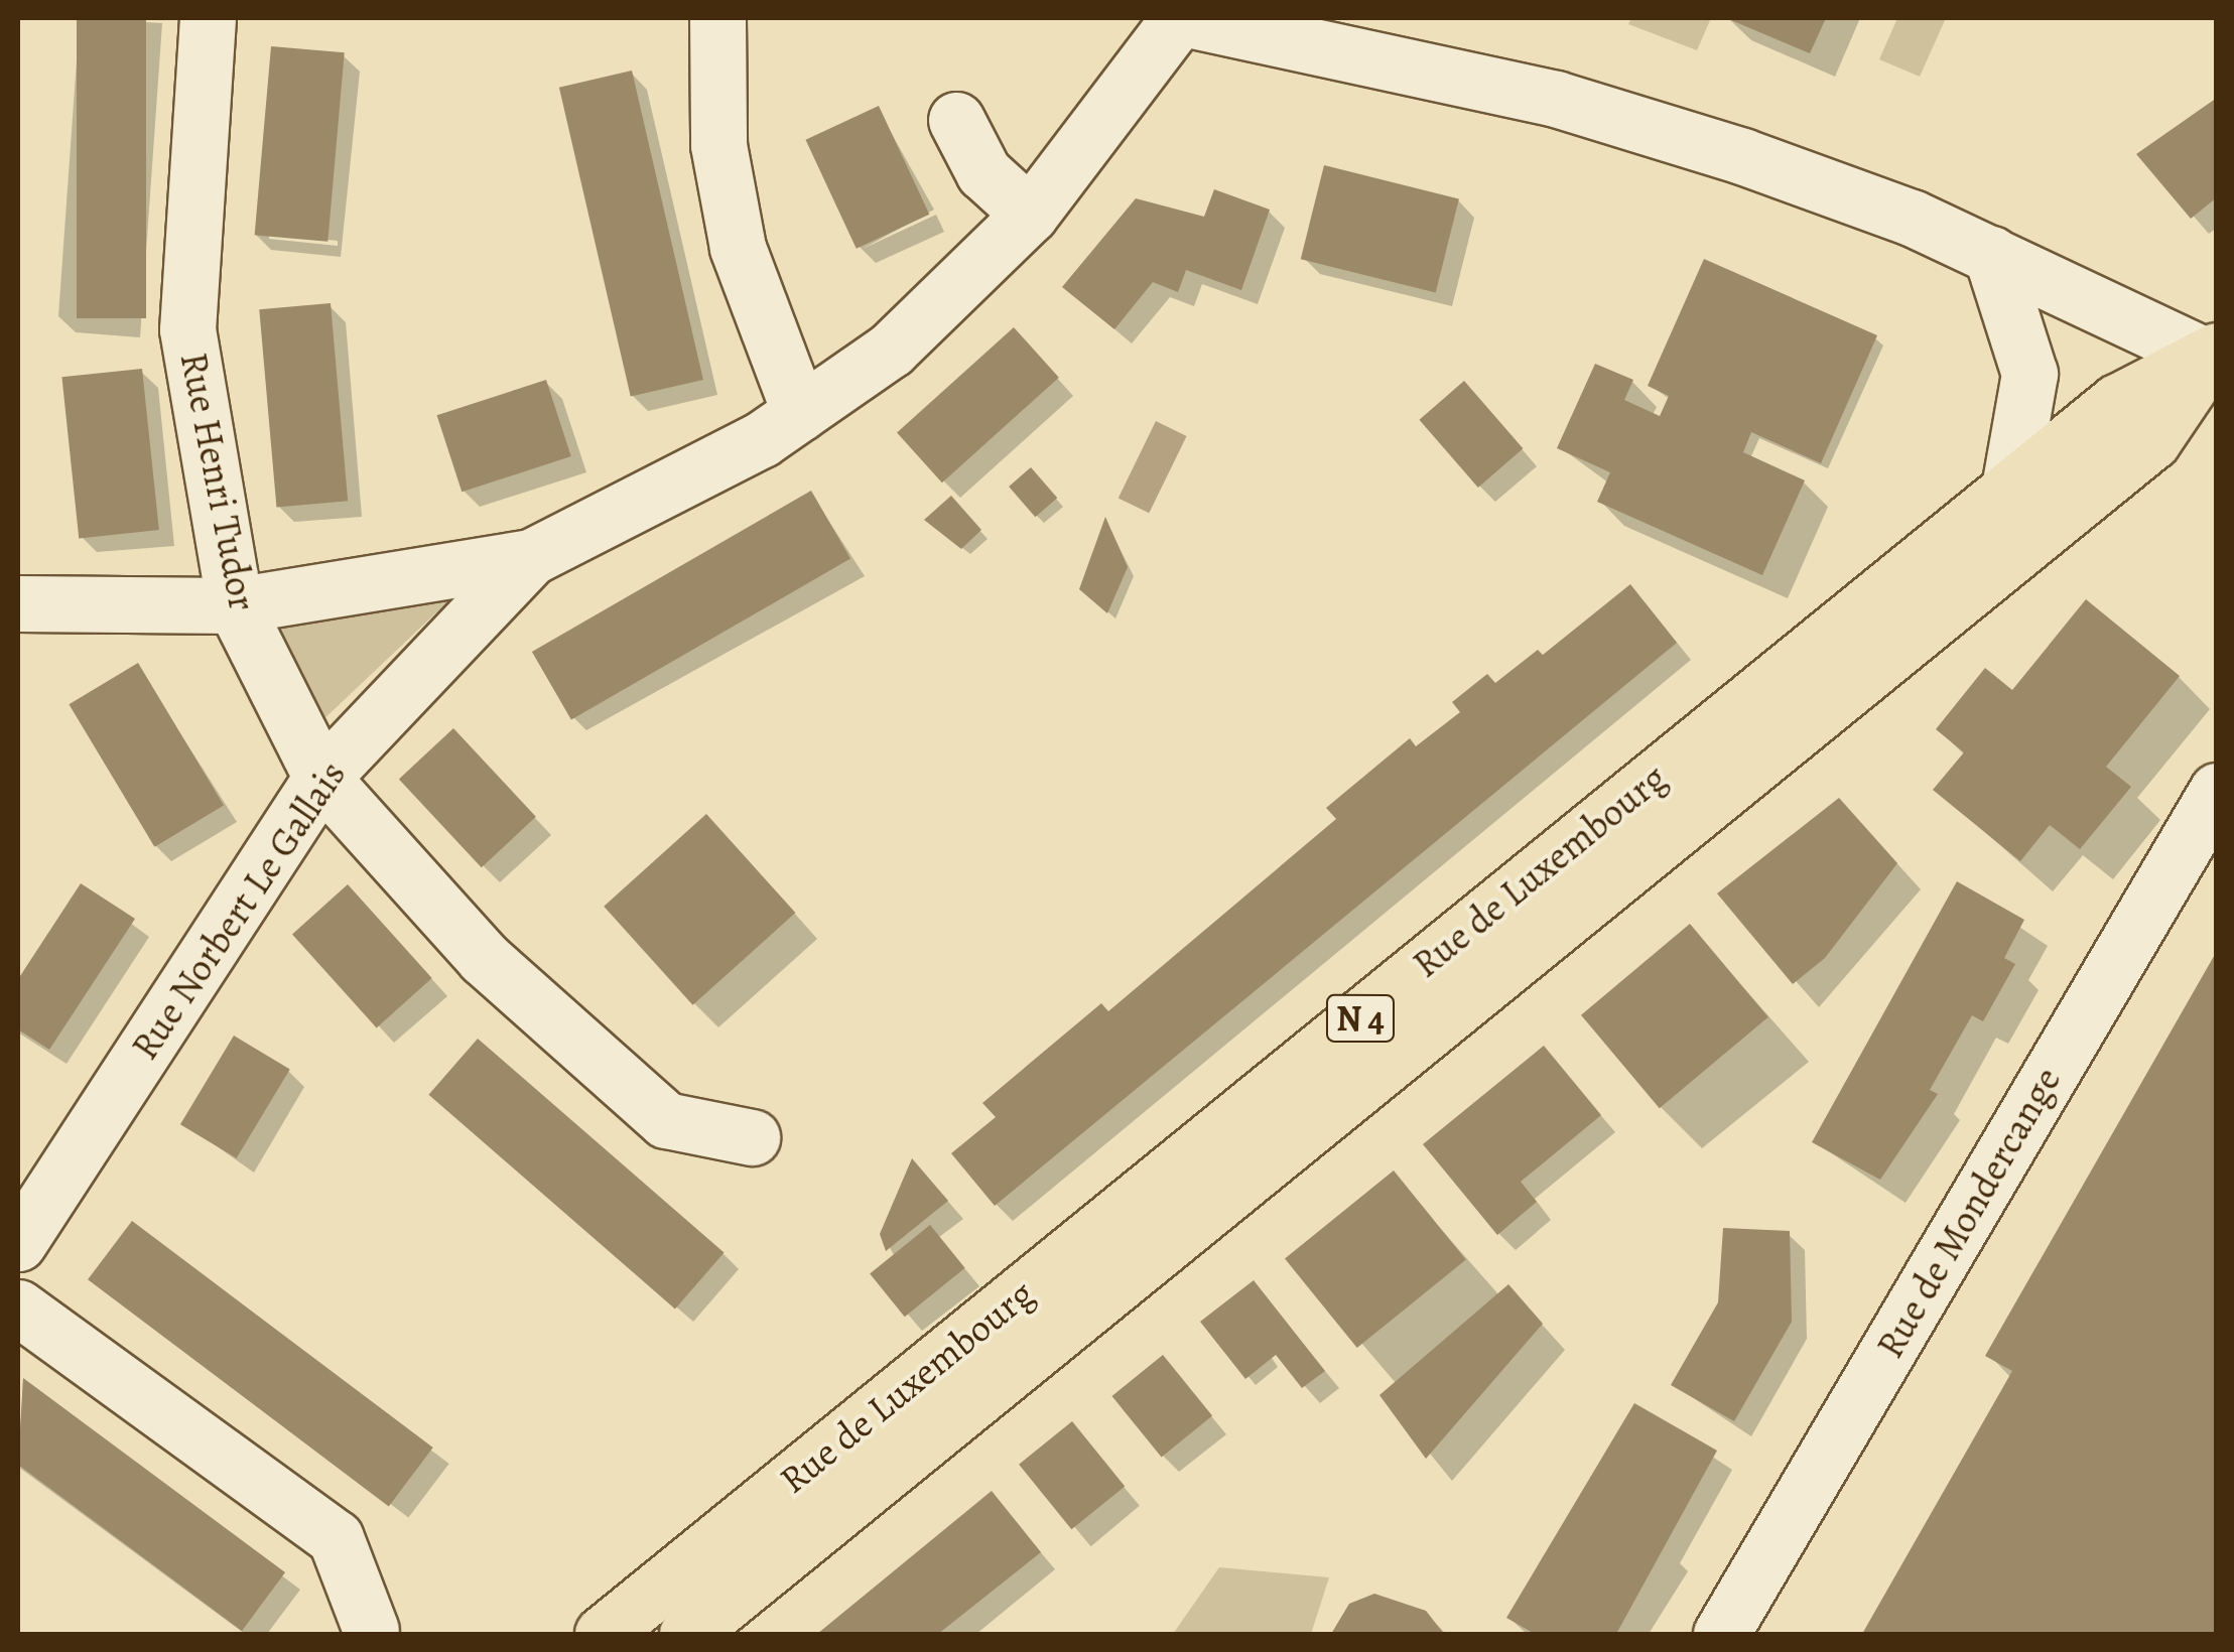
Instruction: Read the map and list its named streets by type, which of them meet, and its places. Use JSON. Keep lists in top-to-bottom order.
{
  "streets": {
    "main road": ["Rue de Luxembourg", "N 4"],
    "street": ["Rue Henri Tudor", "Rue Norbert Le Gallais", "Rue de Mondercange"]
  },
  "crossings": [
    ["Rue Henri Tudor", "Rue Norbert Le Gallais"]
  ]
}
